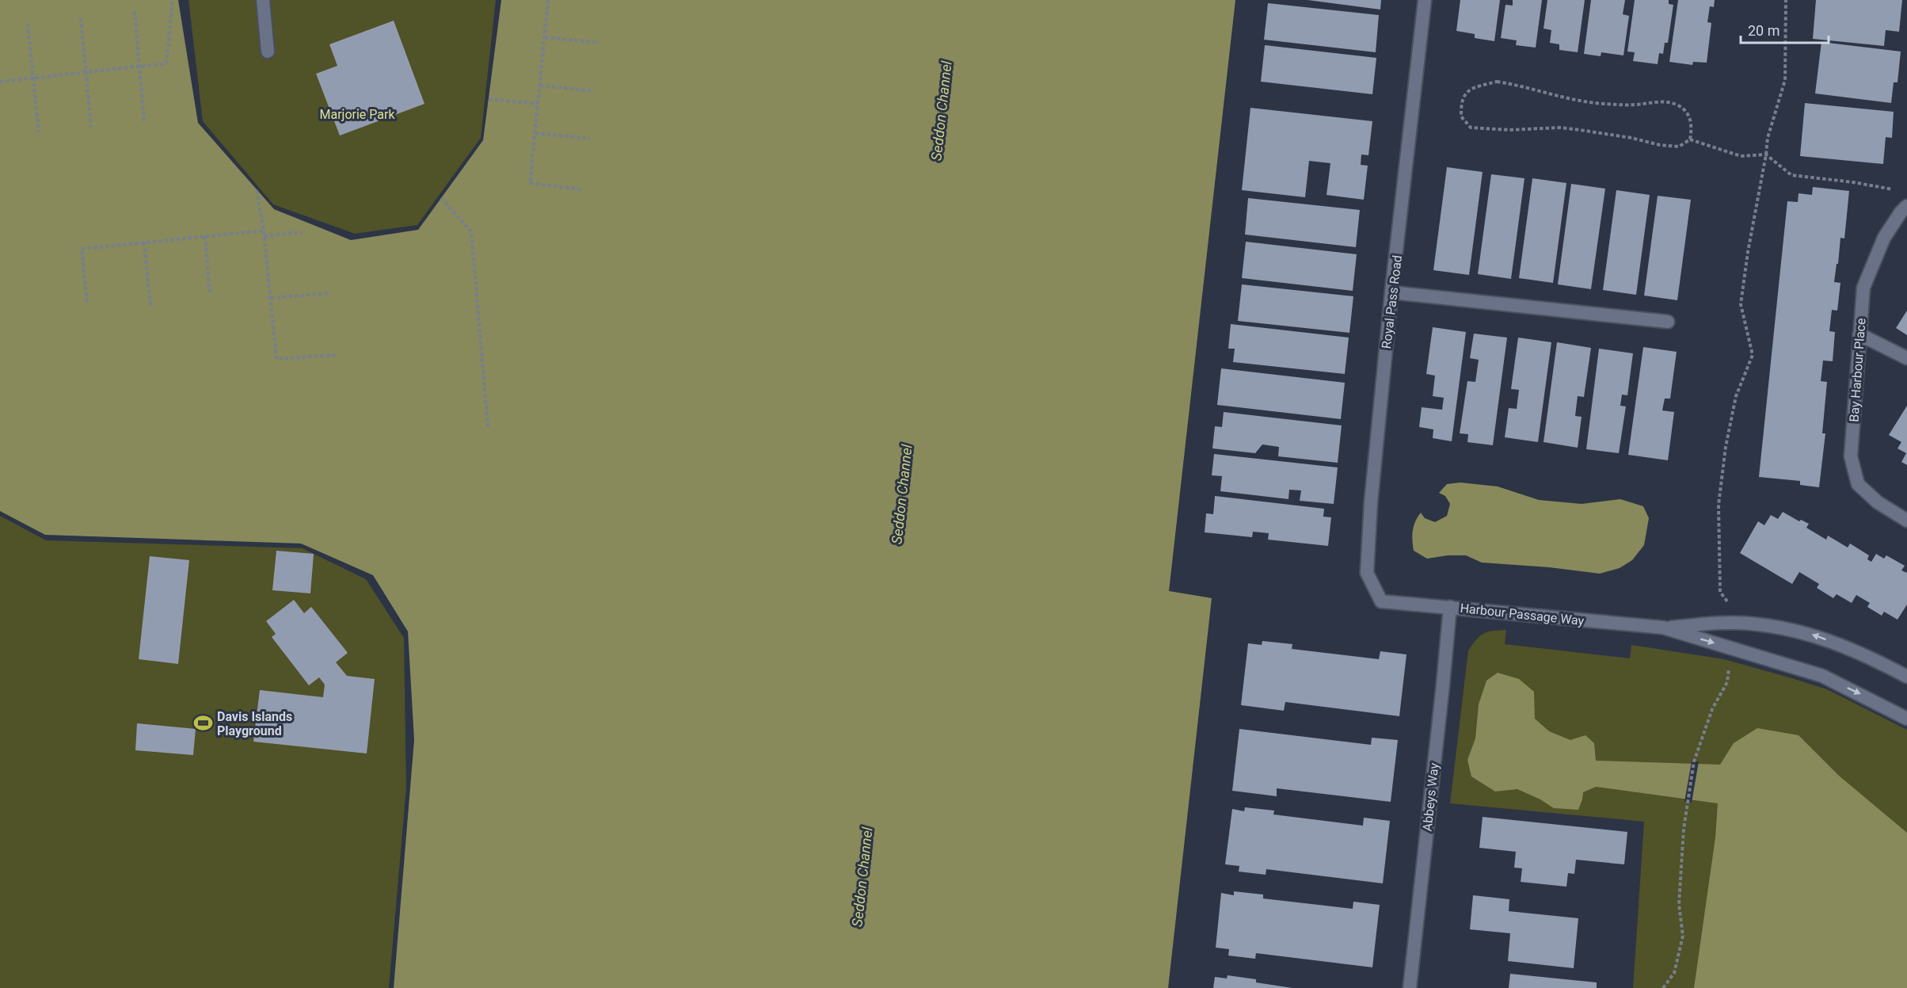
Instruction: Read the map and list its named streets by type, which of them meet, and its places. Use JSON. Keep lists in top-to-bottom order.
{
  "streets": {
    "street": [
      "Royal Pass Road",
      "Bay Harbour Place",
      "Harbour Passage Way",
      "Abbeys Way"
    ]
  },
  "crossings": [
    ["Royal Pass Road", "Harbour Passage Way"],
    ["Harbour Passage Way", "Abbeys Way"]
  ],
  "water": ["Seddon Channel"],
  "parks": ["Marjorie Park"],
  "places": {
    "sports": ["Davis Islands Playground"]
  },
  "scale_bar": "20 m"
}
